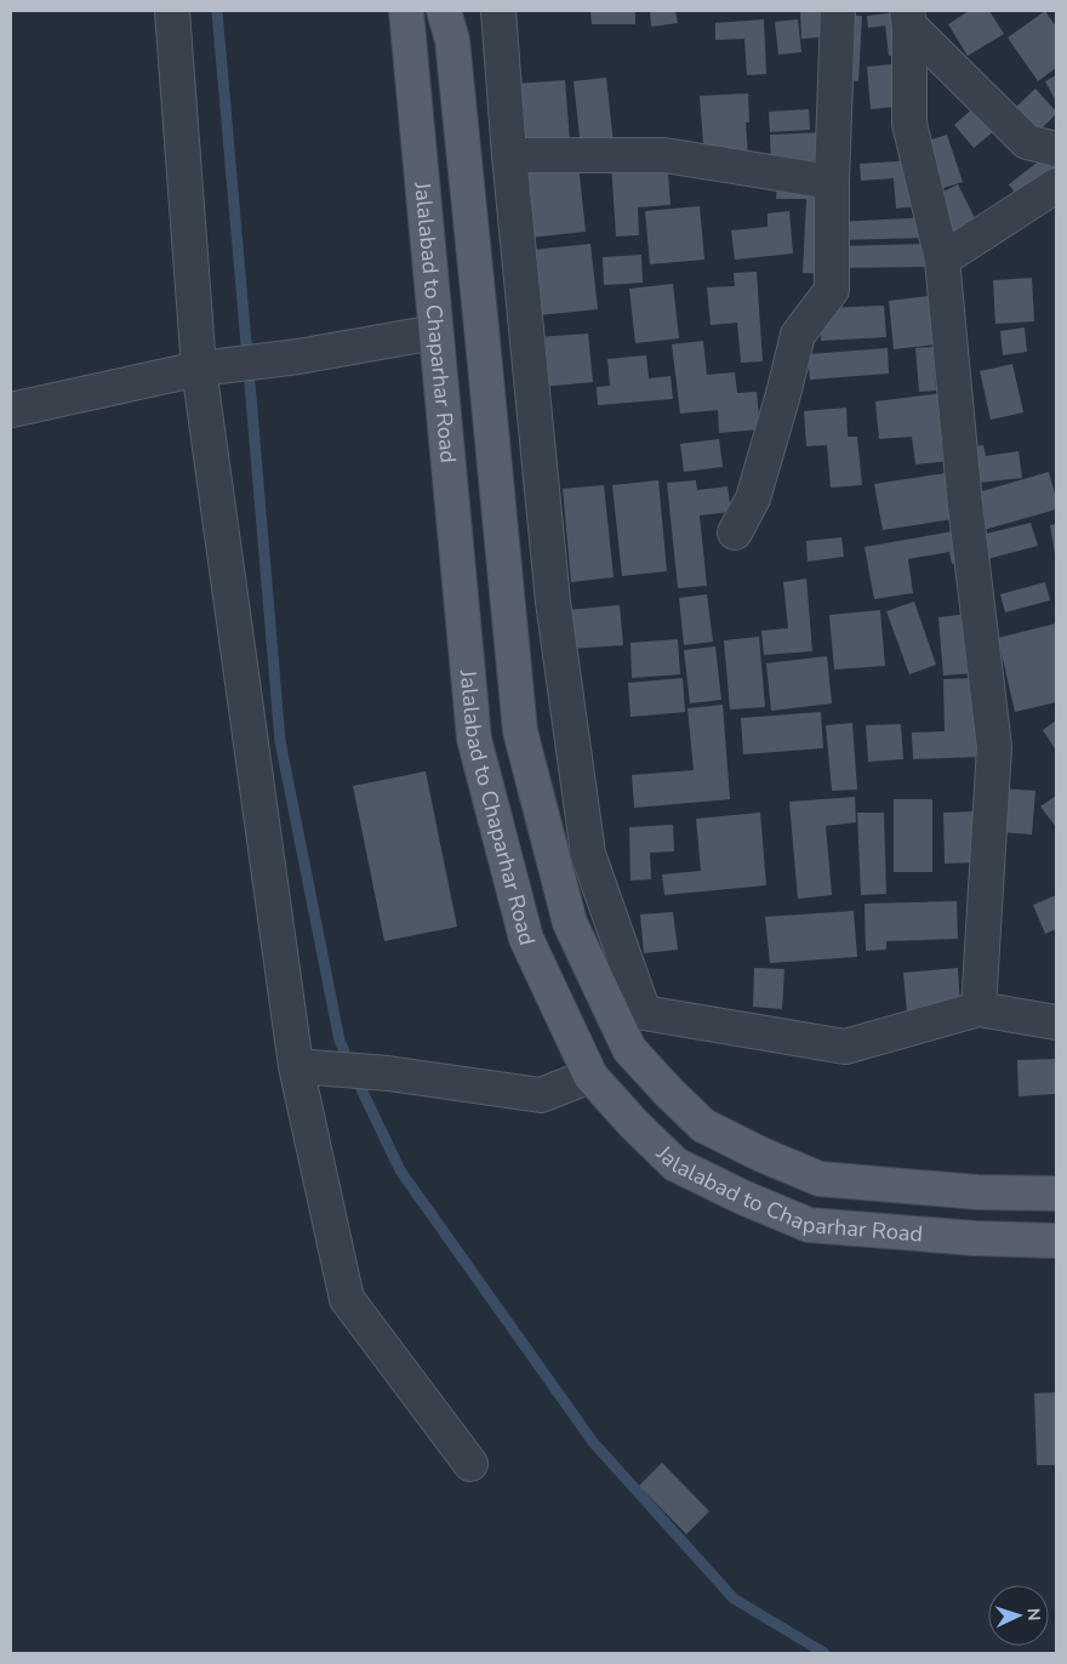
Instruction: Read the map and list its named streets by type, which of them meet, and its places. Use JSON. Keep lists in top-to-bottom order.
{
  "streets": {
    "main road": ["Jalalabad to Chaparhar Road"]
  },
  "north": "right"
}
